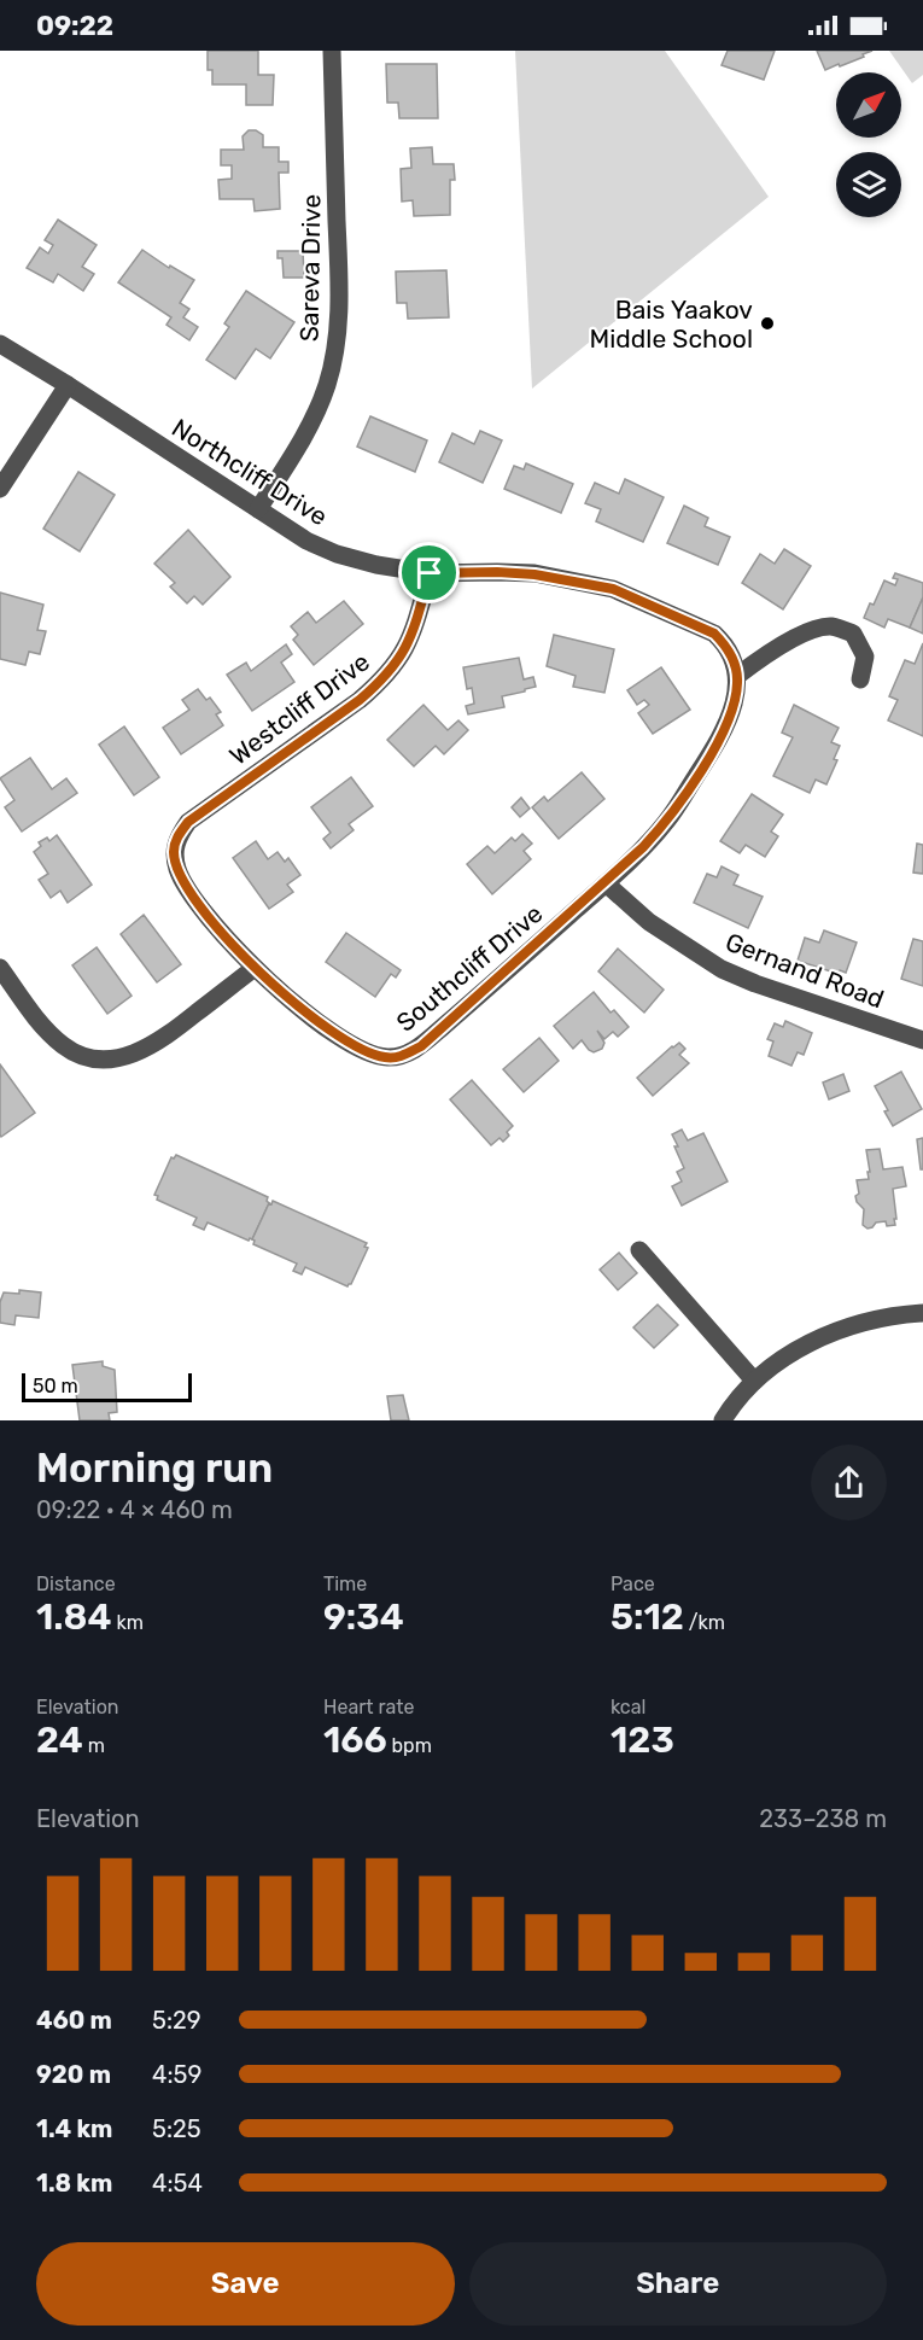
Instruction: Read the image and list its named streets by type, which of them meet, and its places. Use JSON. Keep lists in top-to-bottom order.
{
  "streets": {
    "street": [
      "Sareva Drive",
      "Northcliff Drive",
      "Westcliff Drive",
      "Southcliff Drive",
      "Gernand Road"
    ]
  },
  "crossings": [
    ["Sareva Drive", "Northcliff Drive"],
    ["Northcliff Drive", "Westcliff Drive"],
    ["Northcliff Drive", "Southcliff Drive"],
    ["Westcliff Drive", "Southcliff Drive"],
    ["Southcliff Drive", "Gernand Road"]
  ],
  "places": ["Bais Yaakov Middle School"],
  "scale_bar": "50 m",
  "north": "top right",
  "page": {
    "status": "09:22",
    "scale": "50 m",
    "heading": ["Morning run", "09:22 · 4 × 460 m"],
    "stats": [
      ["Distance", "1.84 km"],
      ["Time", "9:34"],
      ["Pace", "5:12 /km"],
      ["Elevation", "24 m"],
      ["Heart rate", "166 bpm"],
      ["kcal", "123"]
    ],
    "chart": ["Elevation", "233–238 m"],
    "list": [
      {
        "name": "460 m",
        "note": "5:29"
      },
      {
        "name": "920 m",
        "note": "4:59"
      },
      {
        "name": "1.4 km",
        "note": "5:25"
      },
      {
        "name": "1.8 km",
        "note": "4:54"
      }
    ],
    "buttons": ["Save", "Share"]
  }
}
